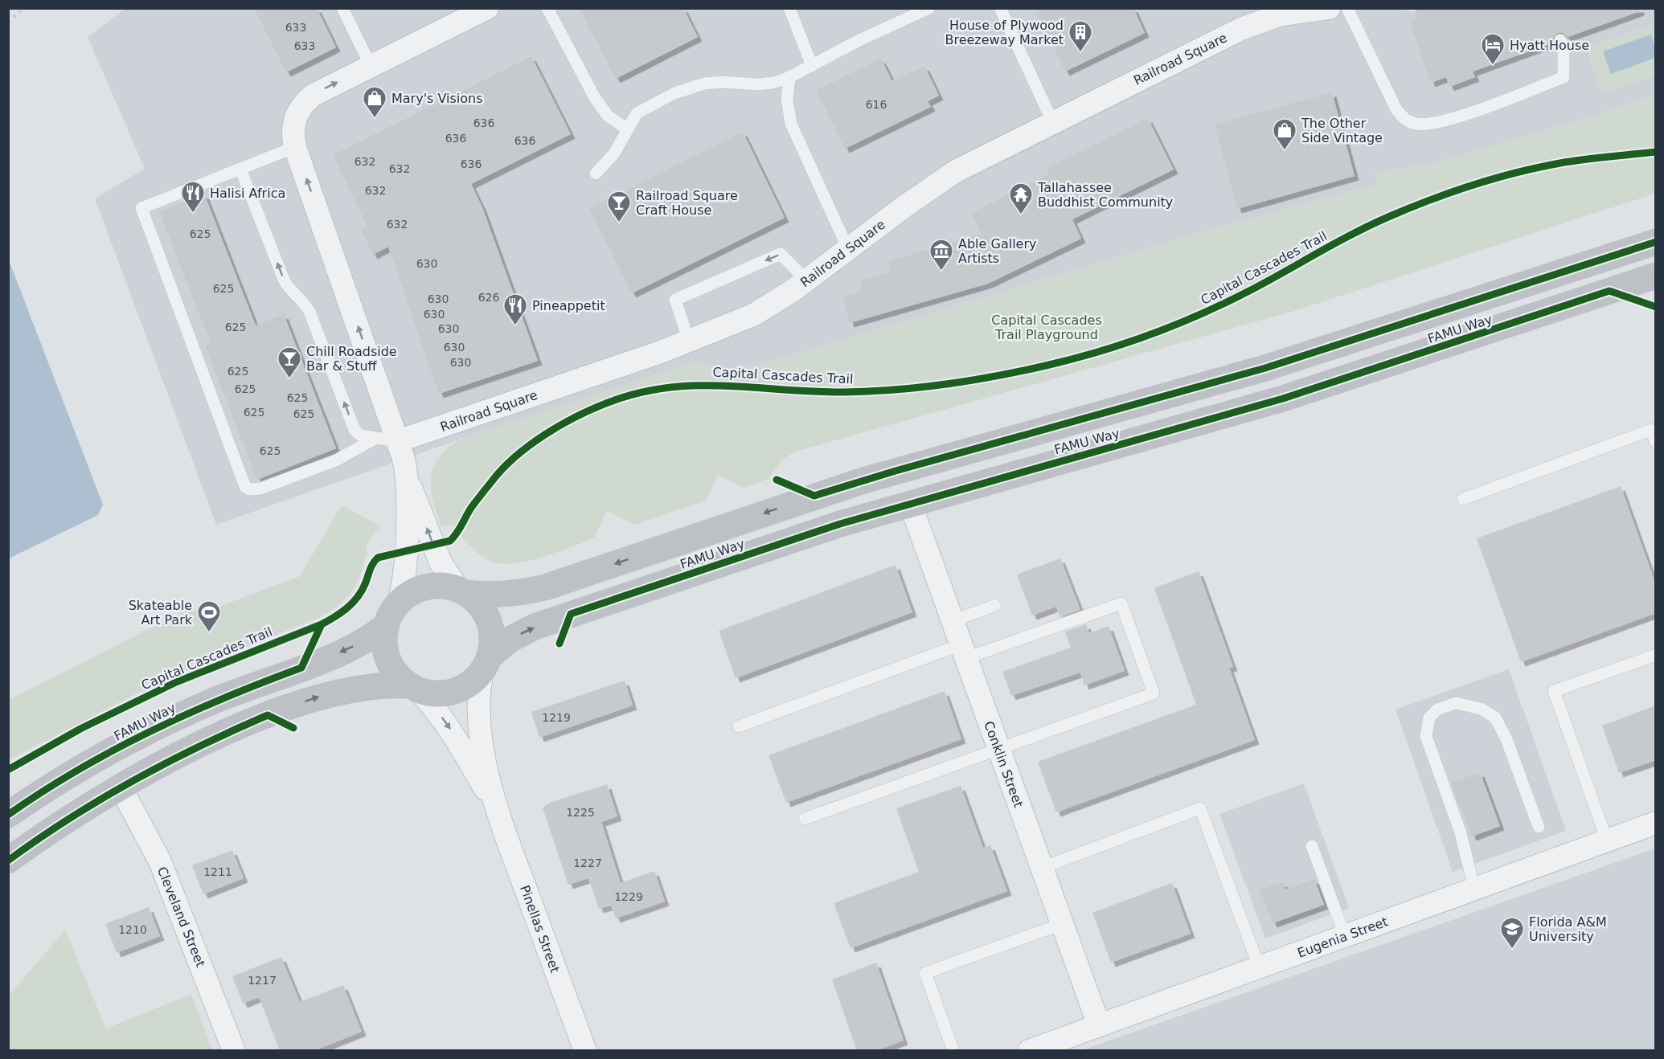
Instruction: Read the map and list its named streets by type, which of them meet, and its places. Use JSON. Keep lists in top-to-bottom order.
{
  "streets": {
    "street": [
      "Railroad Square",
      "FAMU Way",
      "Conklin Street",
      "Cleveland Street",
      "Pinellas Street",
      "Eugenia Street"
    ],
    "cycle path": ["Capital Cascades Trail"]
  },
  "crossings": [
    ["FAMU Way", "Conklin Street"],
    ["FAMU Way", "Cleveland Street"],
    ["FAMU Way", "Pinellas Street"],
    ["Conklin Street", "Eugenia Street"]
  ],
  "parks": ["Capital Cascades Trail Playground"],
  "places": {
    "building": ["House of Plywood Breezeway Market"],
    "hotel": ["Hyatt House"],
    "shop": ["Mary's Visions", "The Other Side Vintage"],
    "restaurant": ["Halisi Africa", "Pineappetit"],
    "temple": ["Tallahassee Buddhist Community"],
    "bar": ["Railroad Square Craft House", "Chill Roadside Bar & Stuff"],
    "museum": ["Able Gallery Artists"],
    "sports": ["Skateable Art Park"],
    "school or university": ["Florida A&M University"]
  },
  "house_numbers": [
    "633",
    "633",
    "616",
    "636",
    "636",
    "636",
    "632",
    "636",
    "632",
    "632",
    "632",
    "625",
    "630",
    "625",
    "626",
    "630",
    "630",
    "625",
    "630",
    "630",
    "630",
    "625",
    "625",
    "625",
    "625",
    "625",
    "625",
    "1219",
    "1225",
    "1227",
    "1211",
    "1229",
    "1210",
    "1217"
  ]
}
